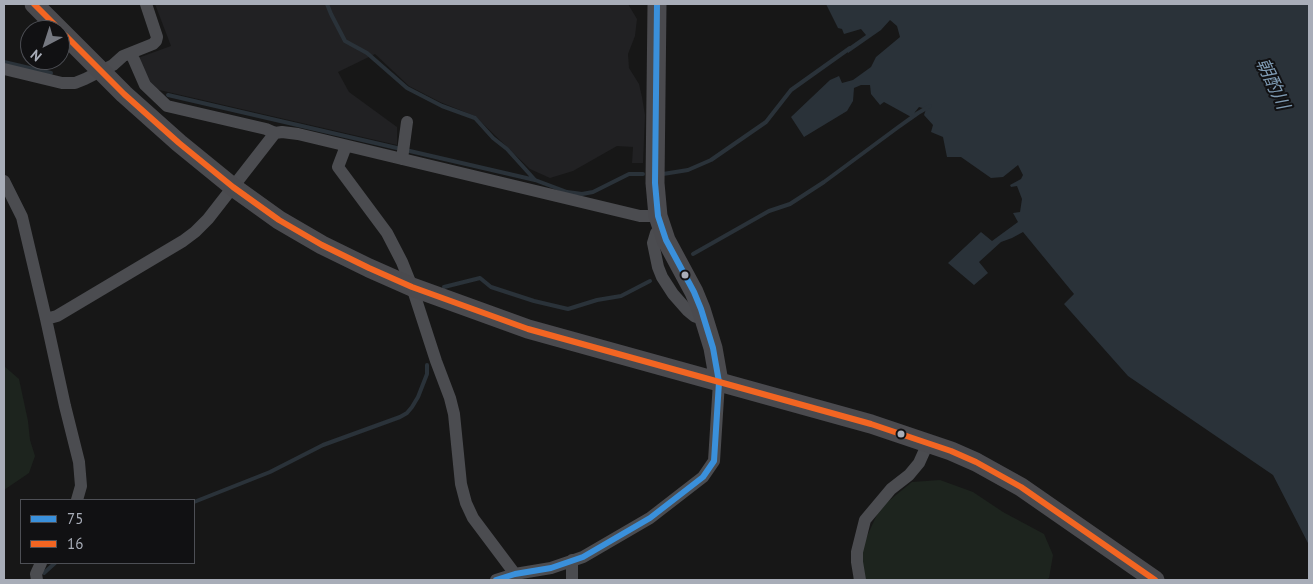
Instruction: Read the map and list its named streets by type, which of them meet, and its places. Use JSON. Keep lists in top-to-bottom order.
{
  "water": ["朝酌川"],
  "lines": ["transit line 75", "transit line 16"],
  "legend": ["75", "16"],
  "north": "bottom left"
}
